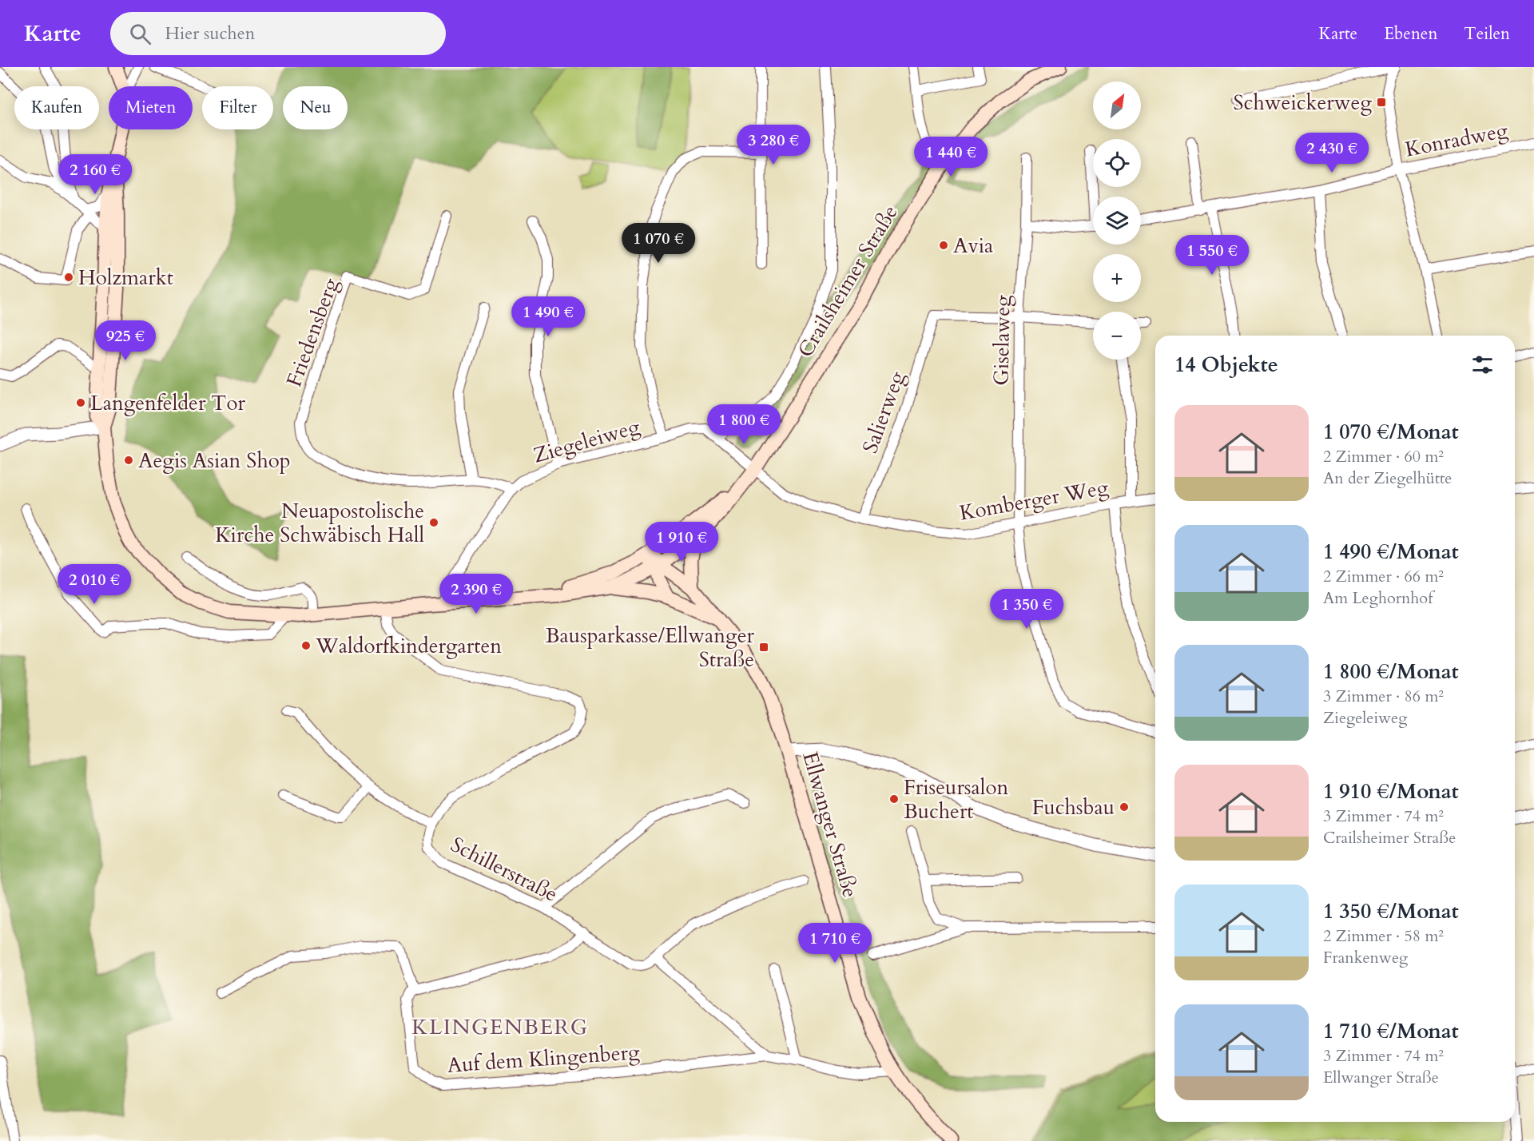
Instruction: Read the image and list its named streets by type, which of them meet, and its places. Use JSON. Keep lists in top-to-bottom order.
{
  "streets": {
    "main road": ["Crailsheimer Straße", "Ellwanger Straße"],
    "street": [
      "Konradweg",
      "Friedensberg",
      "Giselaweg",
      "Salierweg",
      "Ziegeleiweg",
      "Komberger Weg",
      "Schillerstraße",
      "Auf dem Klingenberg"
    ]
  },
  "crossings": [
    ["Crailsheimer Straße", "Ziegeleiweg"],
    ["Crailsheimer Straße", "Komberger Weg"],
    ["Crailsheimer Straße", "Ellwanger Straße"],
    ["Crailsheimer Straße", "Schillerstraße"],
    ["Giselaweg", "Salierweg"],
    ["Giselaweg", "Komberger Weg"],
    ["Salierweg", "Komberger Weg"],
    ["Ziegeleiweg", "Komberger Weg"]
  ],
  "districts": ["KLINGENBERG"],
  "places": {
    "transit": ["Schweickerweg", "Bausparkasse/Ellwanger Straße"],
    "other": [
      "Avia",
      "Holzmarkt",
      "Langenfelder Tor",
      "Aegis Asian Shop",
      "Neuapostolische Kirche Schwäbisch Hall",
      "Waldorfkindergarten",
      "Friseursalon Buchert",
      "Fuchsbau"
    ]
  },
  "north": "top right",
  "page": {
    "header": "Karte",
    "search": "Hier suchen",
    "nav": ["Karte", "Ebenen", "Teilen"],
    "map_buttons": ["+", "−"],
    "chip": [
      "Kaufen",
      "Mieten",
      "Filter",
      "Neu"
    ],
    "price": [
      "3 280 €",
      "2 430 €",
      "1 440 €",
      "2 160 €",
      "1 070 €",
      "1 550 €",
      "1 490 €",
      "925 €",
      "1 800 €",
      "1 910 €",
      "2 010 €",
      "2 390 €",
      "1 350 €",
      "1 710 €"
    ],
    "heading": "14 Objekte",
    "list": [
      {
        "name": "1 070 €/Monat",
        "note": "2 Zimmer · 60 m² · An der Ziegelhütte"
      },
      {
        "name": "1 490 €/Monat",
        "note": "2 Zimmer · 66 m² · Am Leghornhof"
      },
      {
        "name": "1 800 €/Monat",
        "note": "3 Zimmer · 86 m² · Ziegeleiweg"
      },
      {
        "name": "1 910 €/Monat",
        "note": "3 Zimmer · 74 m² · Crailsheimer Straße"
      },
      {
        "name": "1 350 €/Monat",
        "note": "2 Zimmer · 58 m² · Frankenweg"
      },
      {
        "name": "1 710 €/Monat",
        "note": "3 Zimmer · 74 m² · Ellwanger Straße"
      }
    ]
  }
}
